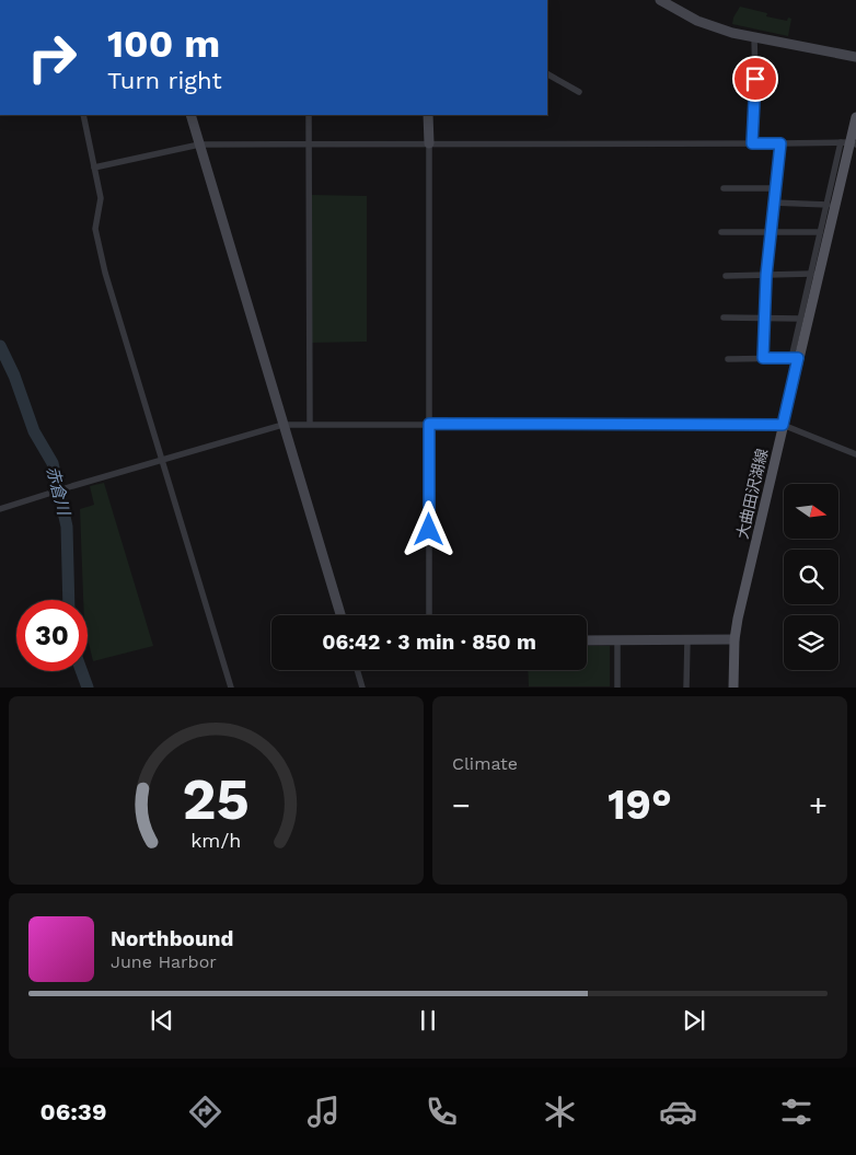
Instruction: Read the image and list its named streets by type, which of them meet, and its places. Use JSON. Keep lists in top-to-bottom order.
{
  "streets": {
    "main road": ["大曲田沢湖線"]
  },
  "water": ["赤倉川"],
  "north": "right",
  "page": {
    "turn": ["100 m", "Turn right"],
    "limit": "30",
    "trip": "06:42 · 3 min · 850 m",
    "tile": "Climate",
    "heat": ["−", "19°", "+"],
    "song": ["Northbound", "June Harbor"],
    "tabs": "06:39",
    "gauge": ["25", "km/h"]
  }
}
